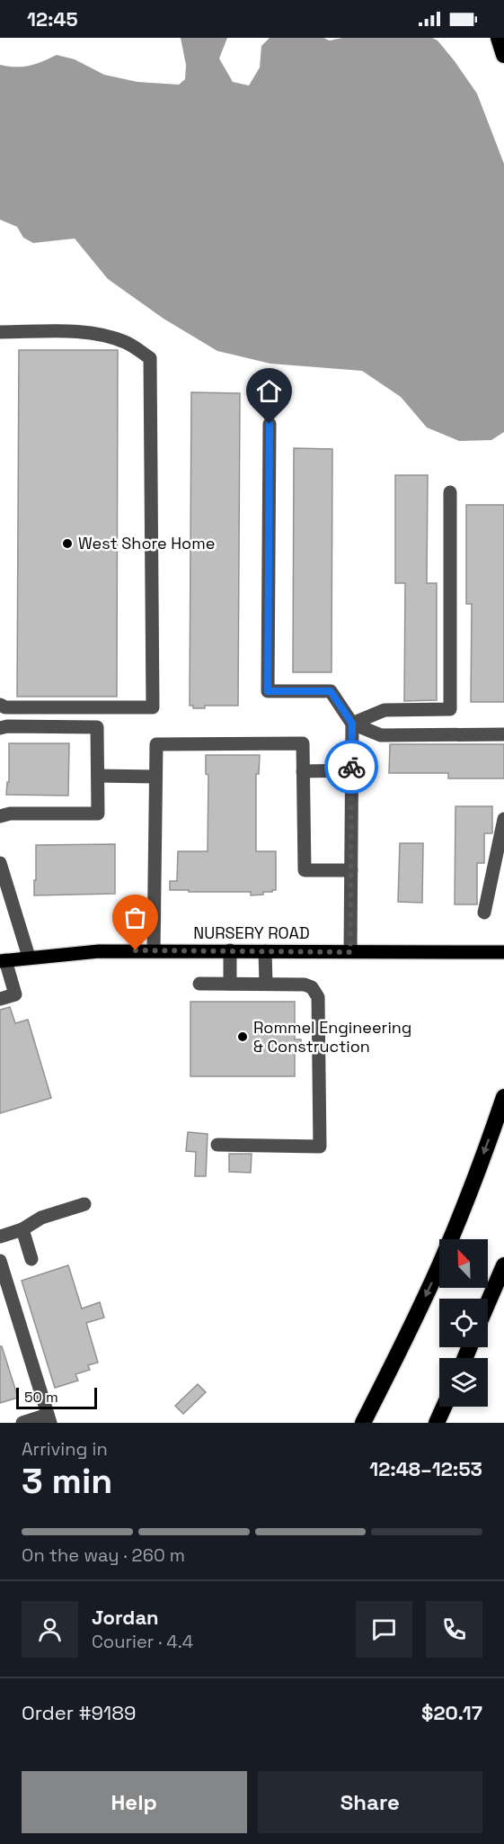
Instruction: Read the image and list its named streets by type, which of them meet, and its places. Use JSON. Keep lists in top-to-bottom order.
{
  "streets": {
    "main road": ["NURSERY ROAD"]
  },
  "places": ["West Shore Home", "Rommel Engineering & Construction"],
  "scale_bar": "50 m",
  "north": "top left",
  "page": {
    "status": "12:45",
    "scale": "50 m",
    "heading": ["3 min", "Arriving in", "12:48–12:53"],
    "panel": [
      "Jordan",
      "Courier · 4.4",
      "Order #9189",
      "$20.17"
    ],
    "bar": "On the way · 260 m",
    "buttons": ["Help", "Share"]
  }
}
